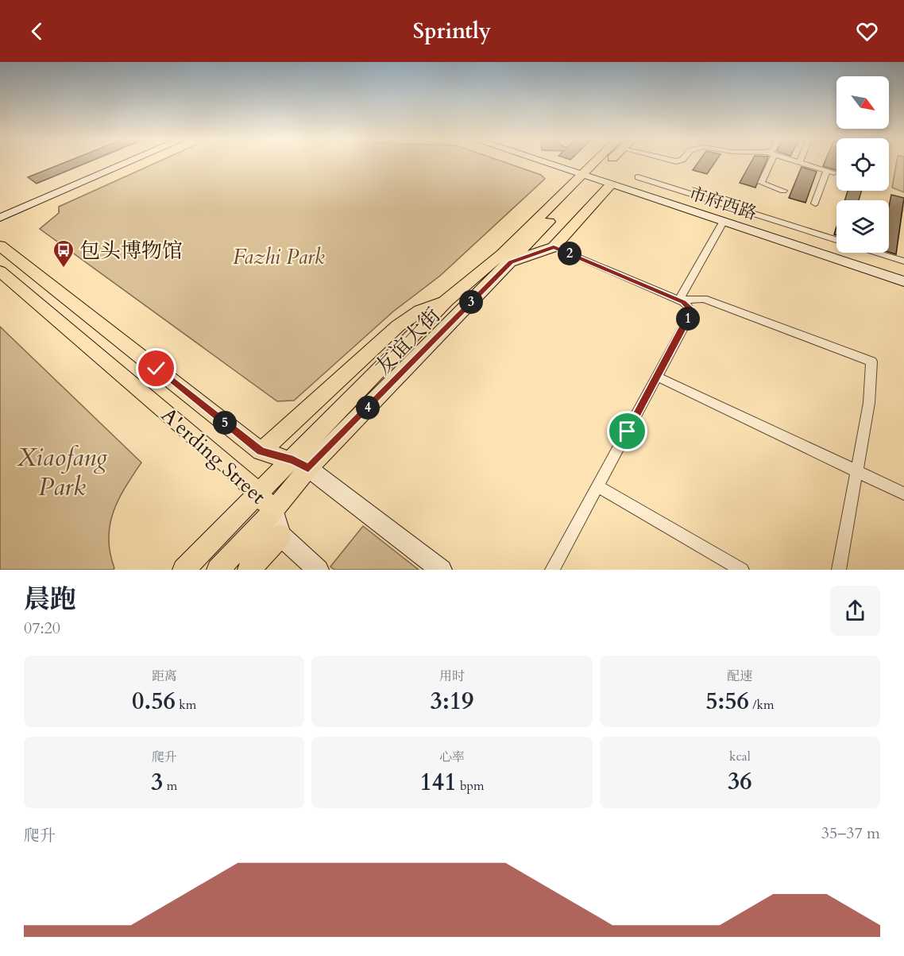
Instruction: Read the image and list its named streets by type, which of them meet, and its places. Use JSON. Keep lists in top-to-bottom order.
{
  "streets": {
    "main road": ["友谊大街", "A'erding Street"],
    "street": ["市府西路"]
  },
  "crossings": [
    ["市府西路", "友谊大街"],
    ["友谊大街", "A'erding Street"]
  ],
  "parks": ["Fazhi Park", "Xiaofang Park"],
  "places": {
    "bus stop": ["包头博物馆"]
  },
  "north": "bottom right",
  "page": {
    "header": "Sprintly",
    "pins": [
      "2",
      "3",
      "1",
      "4",
      "5"
    ],
    "heading": ["晨跑", "07:20"],
    "stats": [
      ["距离", "0.56 km"],
      ["用时", "3:19"],
      ["配速", "5:56 /km"],
      ["爬升", "3 m"],
      ["心率", "141 bpm"],
      ["kcal", "36"]
    ],
    "chart": ["爬升", "35–37 m"]
  }
}
